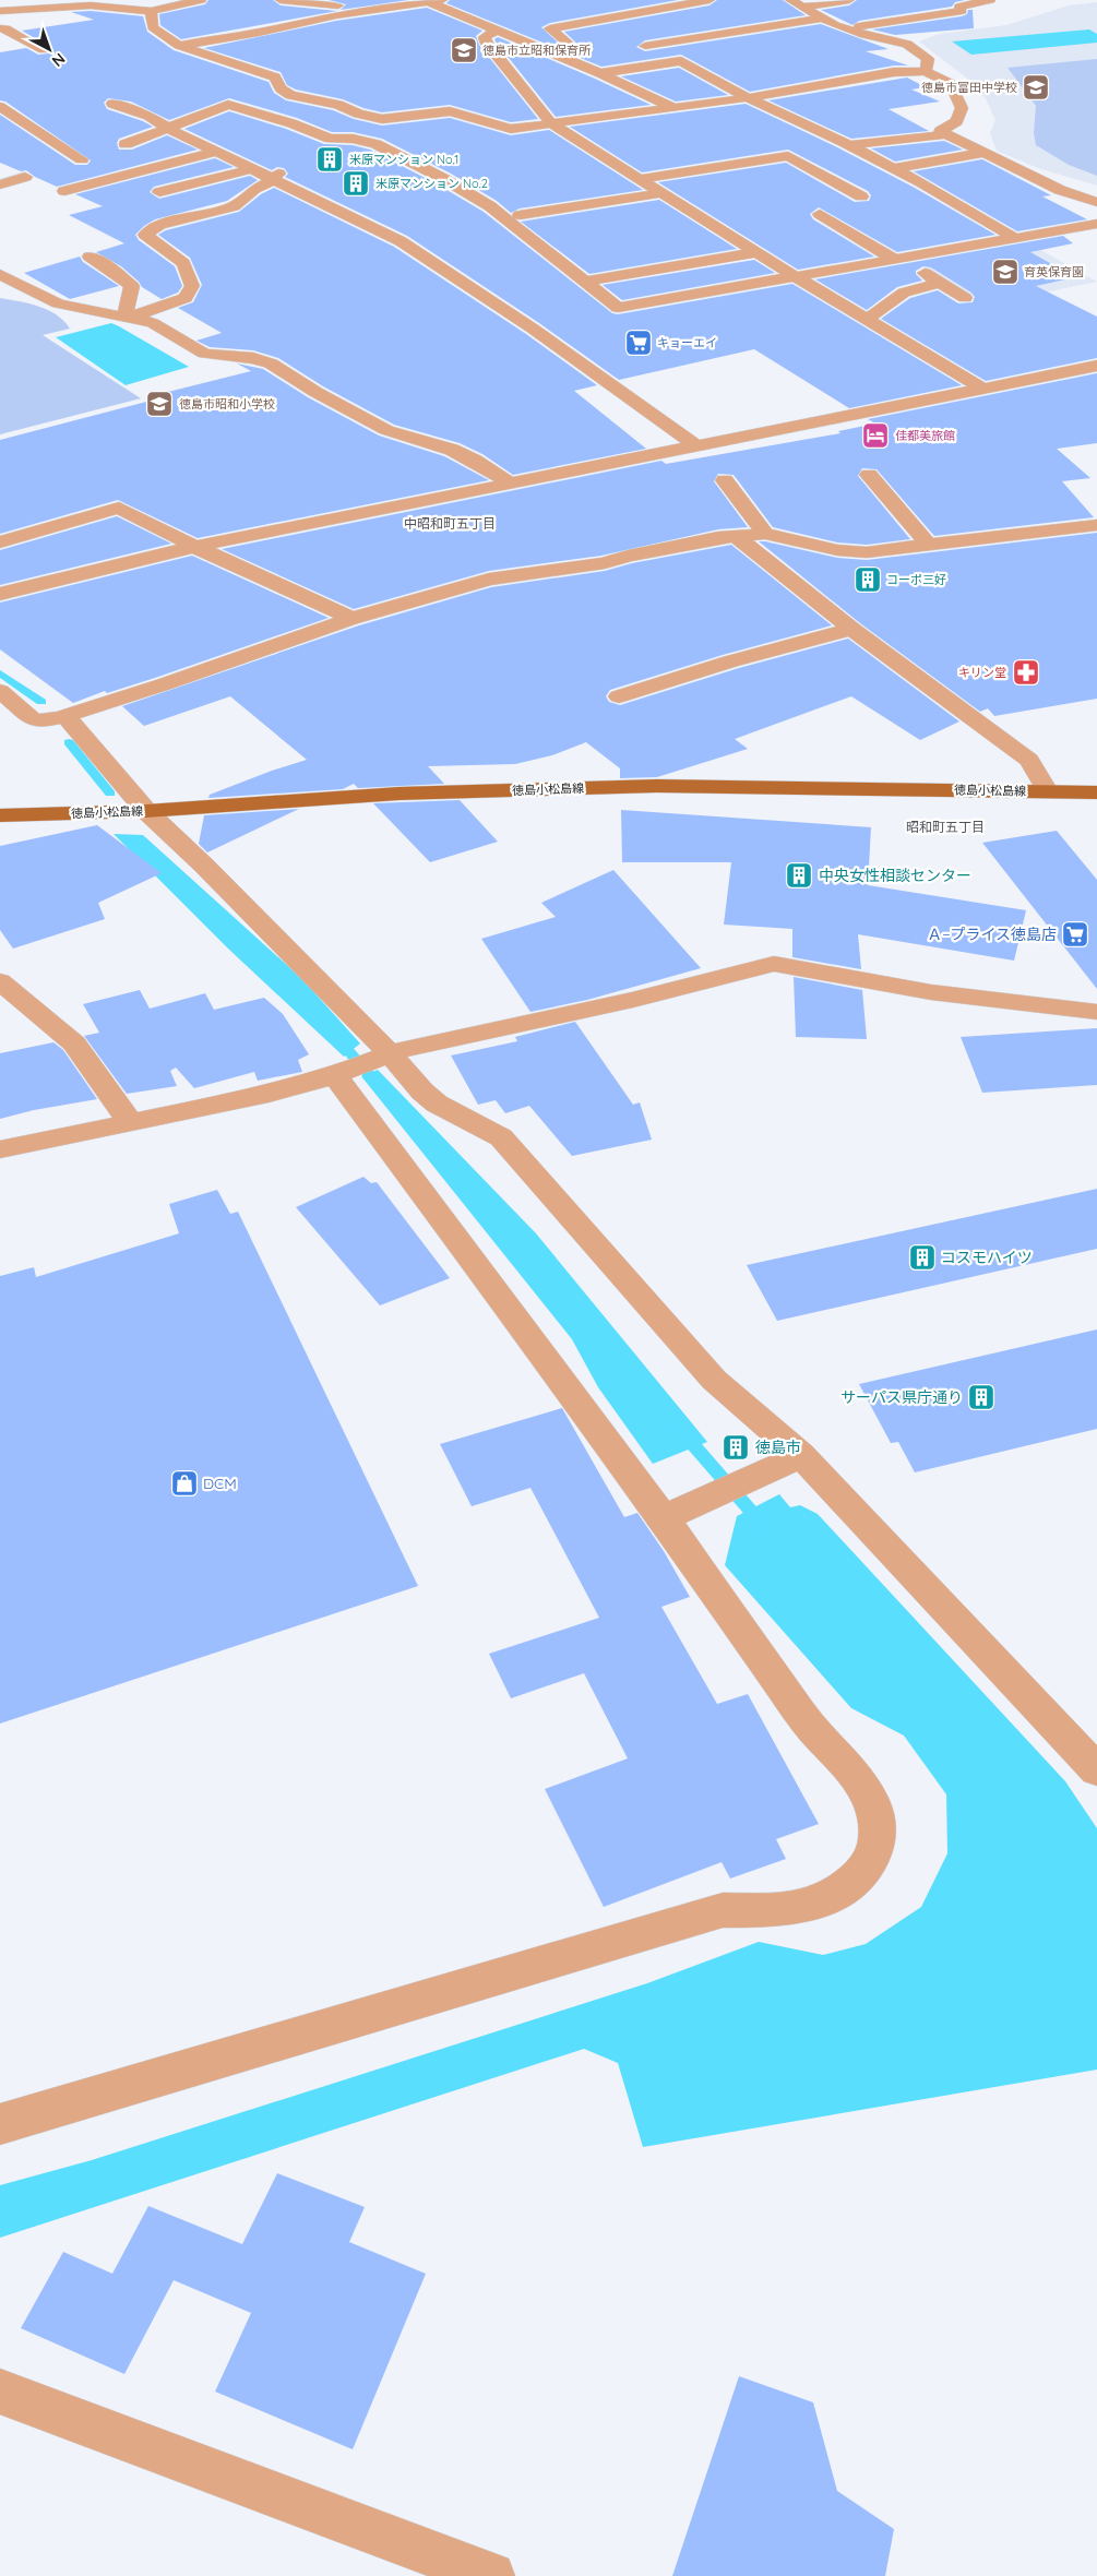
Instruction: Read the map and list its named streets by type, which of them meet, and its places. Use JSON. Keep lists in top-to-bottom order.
{
  "streets": {
    "main road": ["徳島小松島線"]
  },
  "districts": ["中昭和町五丁目", "昭和町五丁目"],
  "places": {
    "school or university": [
      "徳島市立昭和保育所",
      "徳島市富田中学校",
      "育英保育園",
      "徳島市昭和小学校"
    ],
    "building": [
      "米原マンション No.1",
      "米原マンション No.2",
      "コーポ三好",
      "中央女性相談センター",
      "コスモハイツ",
      "サーパス県庁通り",
      "徳島市"
    ],
    "supermarket": ["キョーエイ", "Ａ−プライス徳島店"],
    "hotel": ["佳都美旅館"],
    "pharmacy": ["キリン堂"],
    "shop": ["DCM"]
  },
  "north": "bottom right"
}
